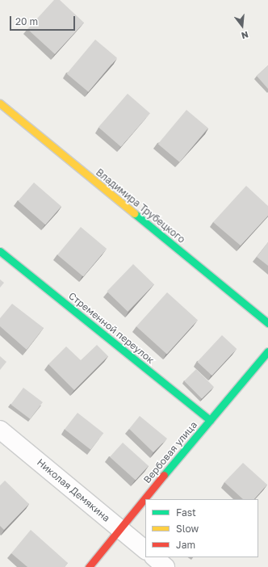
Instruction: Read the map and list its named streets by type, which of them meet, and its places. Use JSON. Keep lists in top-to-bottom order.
{
  "streets": {
    "street": [
      "Владимира Трубецкого",
      "Стременной переулок",
      "Вербовая улица",
      "Николая Демякина"
    ]
  },
  "crossings": [
    ["Стременной переулок", "Вербовая улица"],
    ["Вербовая улица", "Николая Демякина"]
  ],
  "legend": ["Fast", "Slow", "Jam"],
  "scale_bar": "20 m",
  "north": "bottom"
}
